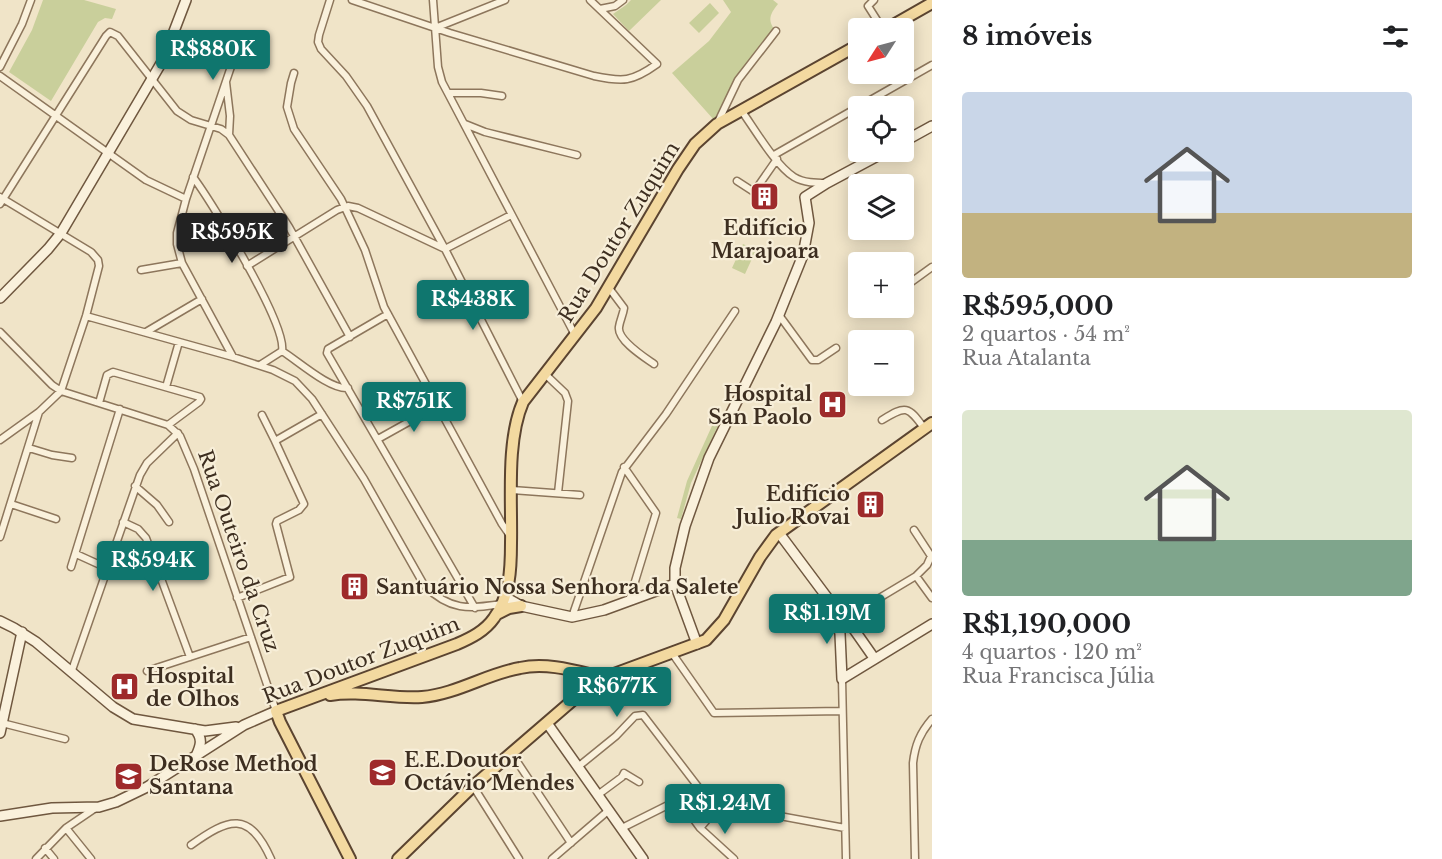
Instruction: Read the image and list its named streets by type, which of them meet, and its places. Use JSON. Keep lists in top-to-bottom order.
{
  "streets": {
    "main road": ["Rua Doutor Zuquim"],
    "street": ["Rua Outeiro da Cruz"]
  },
  "crossings": [
    ["Rua Doutor Zuquim", "Rua Outeiro da Cruz"]
  ],
  "places": {
    "building": ["Edifício Marajoara", "Edifício Julio Rovai", "Santuário Nossa Senhora da Salete"],
    "hospital": ["Hospital San Paolo", "Hospital de Olhos"],
    "school or university": ["E.E.Doutor Octávio Mendes", "DeRose Method Santana"]
  },
  "north": "bottom left",
  "page": {
    "heading": "8 imóveis",
    "map_buttons": ["+", "−"],
    "price": [
      "R$880K",
      "R$595K",
      "R$438K",
      "R$751K",
      "R$594K",
      "R$1.19M",
      "R$677K",
      "R$1.24M"
    ],
    "list": [
      {
        "name": "R$595,000",
        "note": "2 quartos · 54 m² · Rua Atalanta"
      },
      {
        "name": "R$1,190,000",
        "note": "4 quartos · 120 m² · Rua Francisca Júlia"
      }
    ]
  }
}
